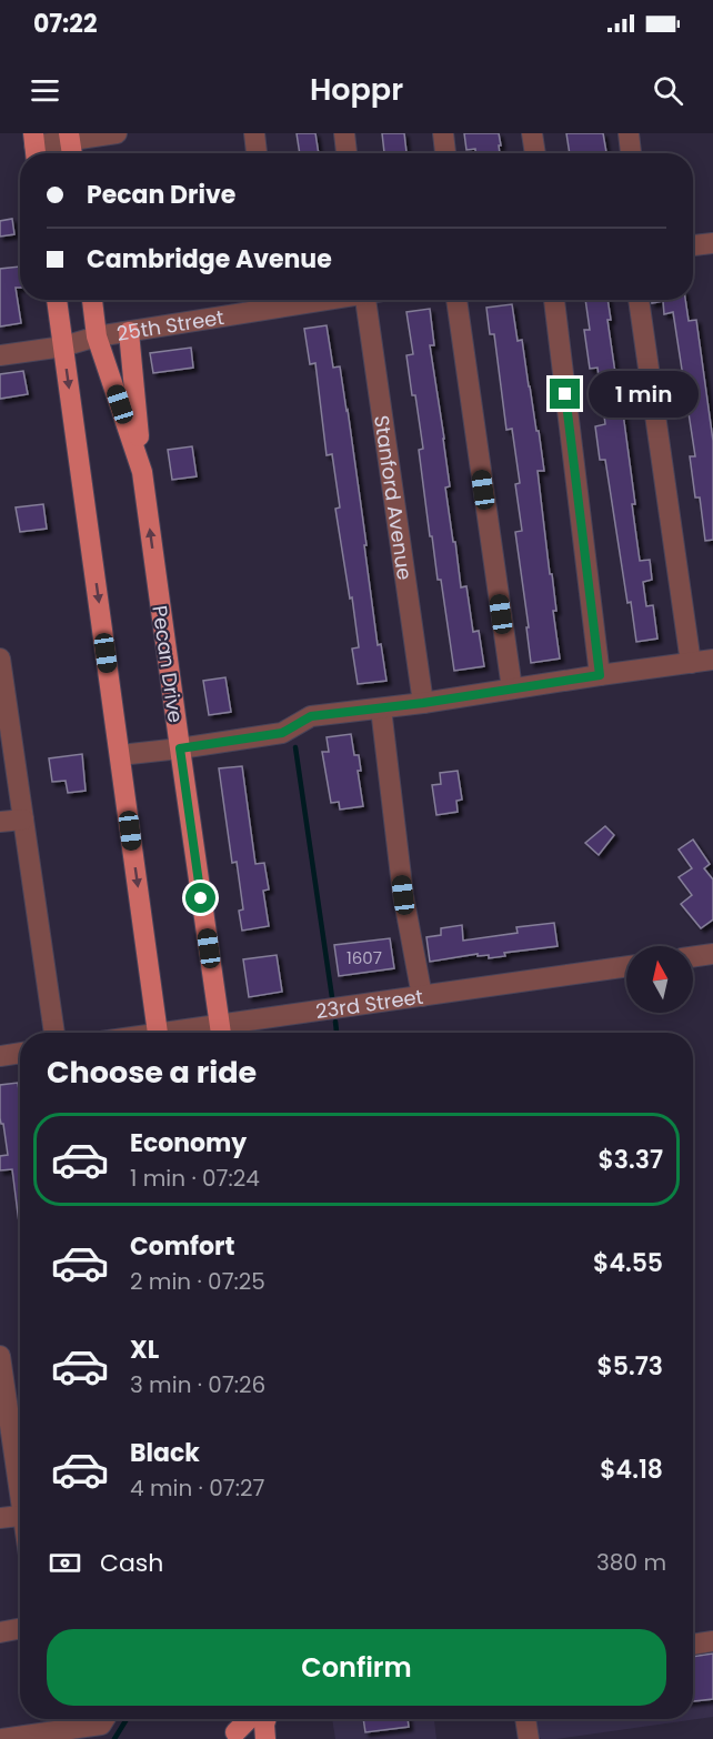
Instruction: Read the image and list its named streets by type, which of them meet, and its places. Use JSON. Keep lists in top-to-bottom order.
{
  "streets": {
    "main road": ["Pecan Drive"],
    "street": ["25th Street", "Stanford Avenue", "23rd Street"]
  },
  "crossings": [
    ["25th Street", "Pecan Drive"],
    ["Pecan Drive", "23rd Street"]
  ],
  "house_numbers": ["1607"],
  "north": "top",
  "page": {
    "status": "07:22",
    "header": "Hoppr",
    "banner": ["Pecan Drive", "Cambridge Avenue"],
    "bubble": "1 min",
    "heading": "Choose a ride",
    "list": [
      {
        "name": "Economy",
        "note": "1 min · 07:24",
        "value": "$3.37"
      },
      {
        "name": "Comfort",
        "note": "2 min · 07:25",
        "value": "$4.55"
      },
      {
        "name": "XL",
        "note": "3 min · 07:26",
        "value": "$5.73"
      },
      {
        "name": "Black",
        "note": "4 min · 07:27",
        "value": "$4.18"
      }
    ],
    "pay": ["Cash", "380 m"],
    "buttons": "Confirm"
  }
}
